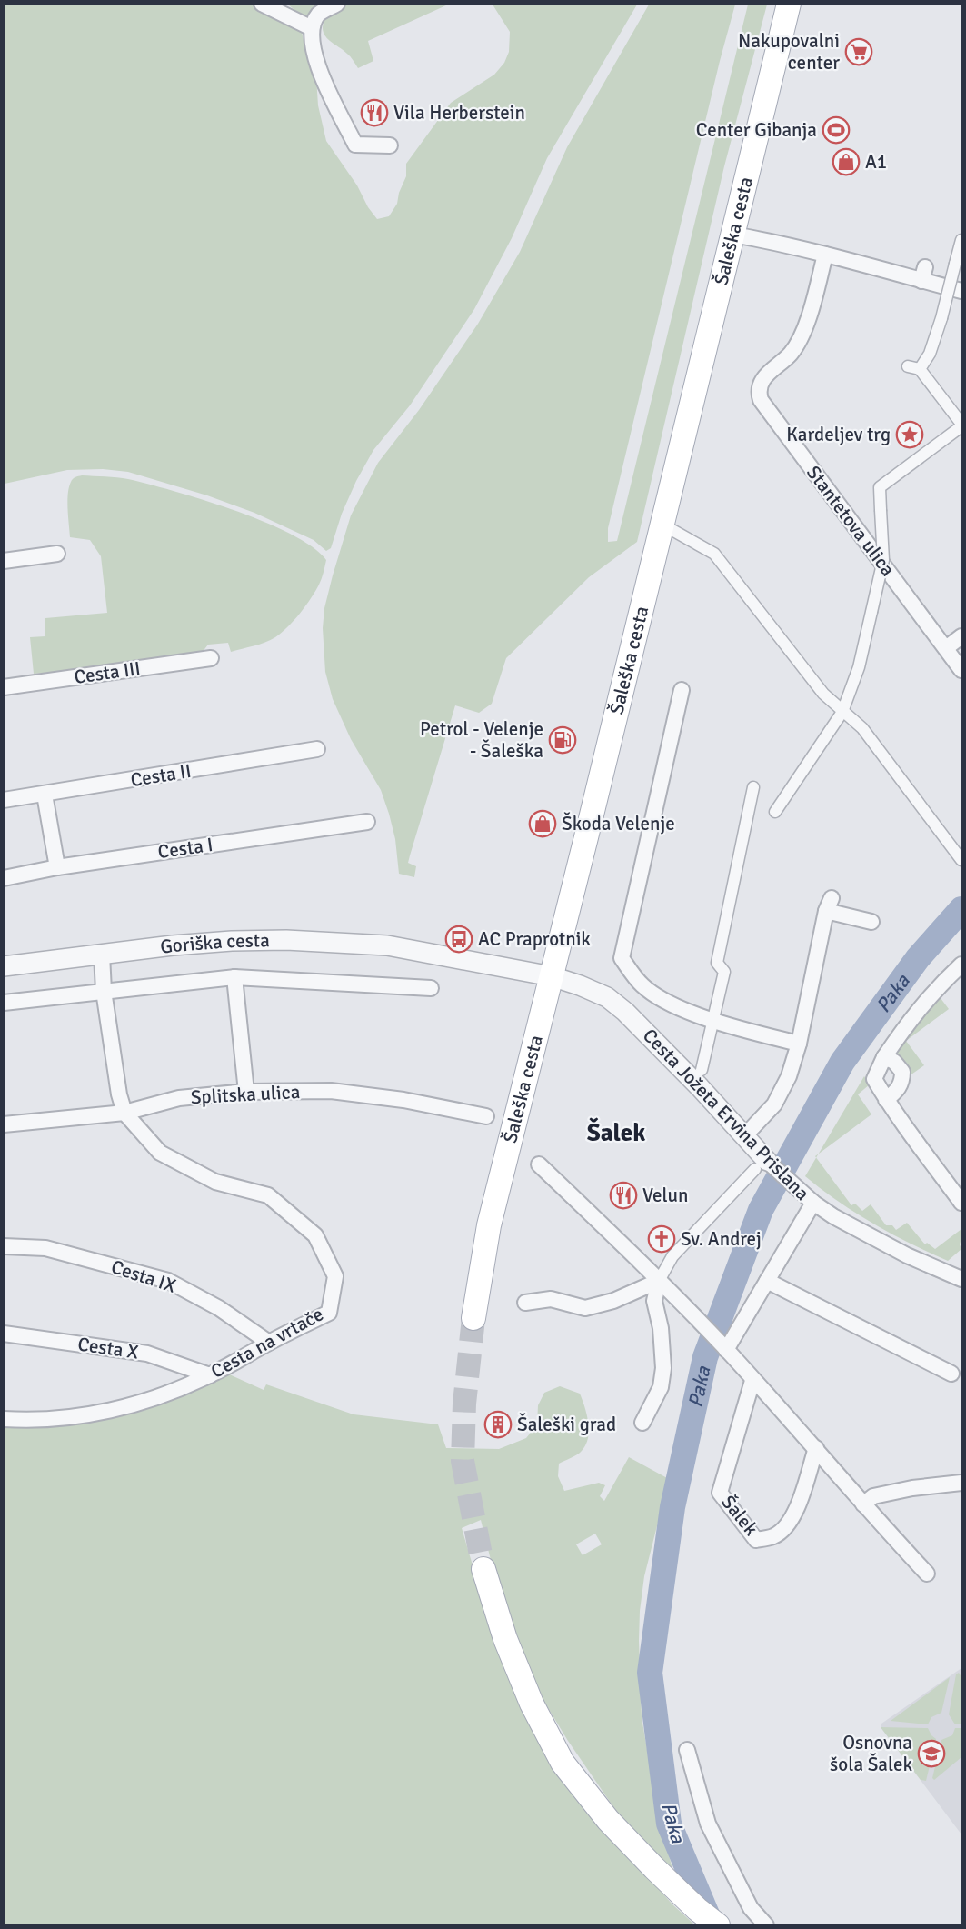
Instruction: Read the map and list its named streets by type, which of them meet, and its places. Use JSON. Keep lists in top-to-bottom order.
{
  "streets": {
    "main road": ["Šaleška cesta"],
    "street": [
      "Stantetova ulica",
      "Cesta III",
      "Cesta II",
      "Cesta I",
      "Goriška cesta",
      "Splitska ulica",
      "Cesta Jožeta Ervina Prislana",
      "Cesta IX",
      "Cesta na vrtače",
      "Cesta X",
      "Šalek"
    ]
  },
  "crossings": [
    ["Šaleška cesta", "Goriška cesta"],
    ["Šaleška cesta", "Cesta Jožeta Ervina Prislana"],
    ["Goriška cesta", "Cesta Jožeta Ervina Prislana"],
    ["Goriška cesta", "Cesta na vrtače"],
    ["Splitska ulica", "Cesta na vrtače"],
    ["Cesta IX", "Cesta na vrtače"],
    ["Cesta na vrtače", "Cesta X"]
  ],
  "districts": ["Šalek"],
  "water": ["Paka"],
  "places": {
    "supermarket": ["Nakupovalni center"],
    "restaurant": ["Vila Herberstein", "Velun"],
    "sports": ["Center Gibanja"],
    "shop": ["A1", "Škoda Velenje"],
    "place": ["Kardeljev trg"],
    "fuel station": ["Petrol - Velenje - Šaleška"],
    "bus stop": ["AC Praprotnik"],
    "church": ["Sv. Andrej"],
    "building": ["Šaleški grad"],
    "school or university": ["Osnovna šola Šalek"]
  }
}
